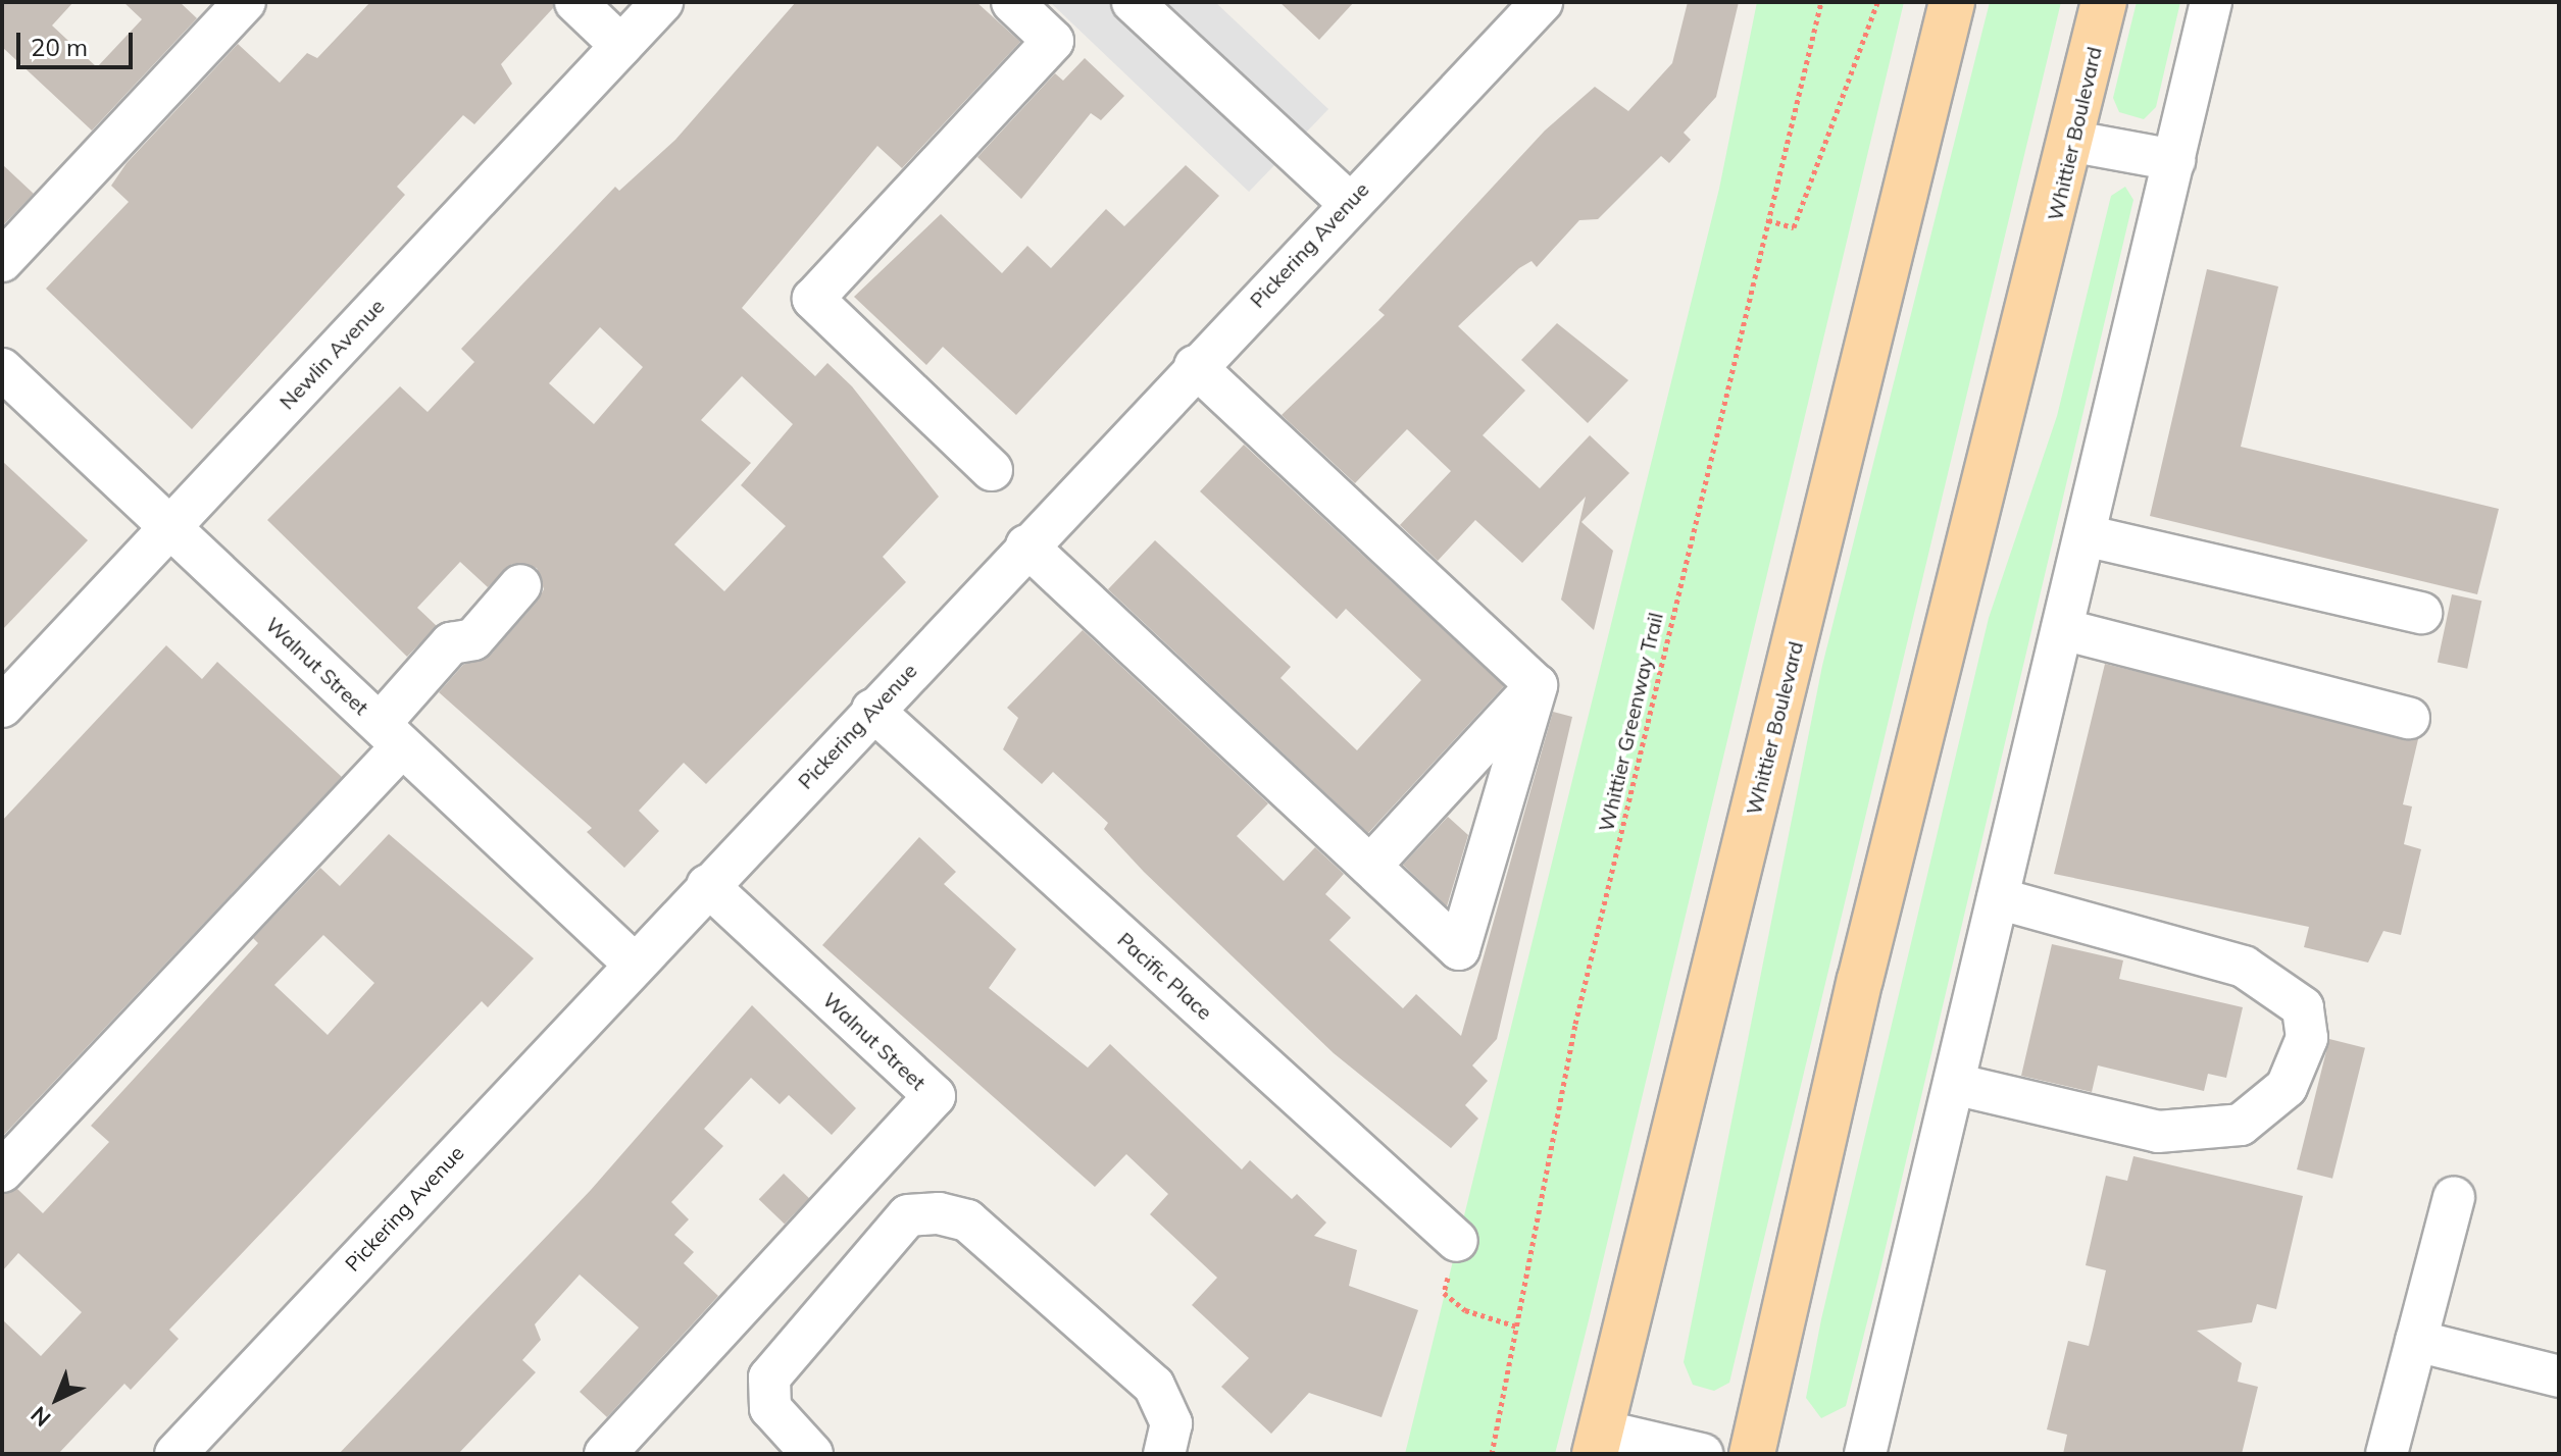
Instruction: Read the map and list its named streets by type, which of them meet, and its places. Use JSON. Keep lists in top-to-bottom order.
{
  "streets": {
    "main road": ["Whittier Boulevard"],
    "street": [
      "Pickering Avenue",
      "Newlin Avenue",
      "Walnut Street",
      "Pacific Place"
    ],
    "path": ["Whittier Greenway Trail"]
  },
  "crossings": [
    ["Pickering Avenue", "Walnut Street"],
    ["Pickering Avenue", "Pacific Place"],
    ["Newlin Avenue", "Walnut Street"]
  ],
  "scale_bar": "20 m",
  "north": "bottom left"
}
